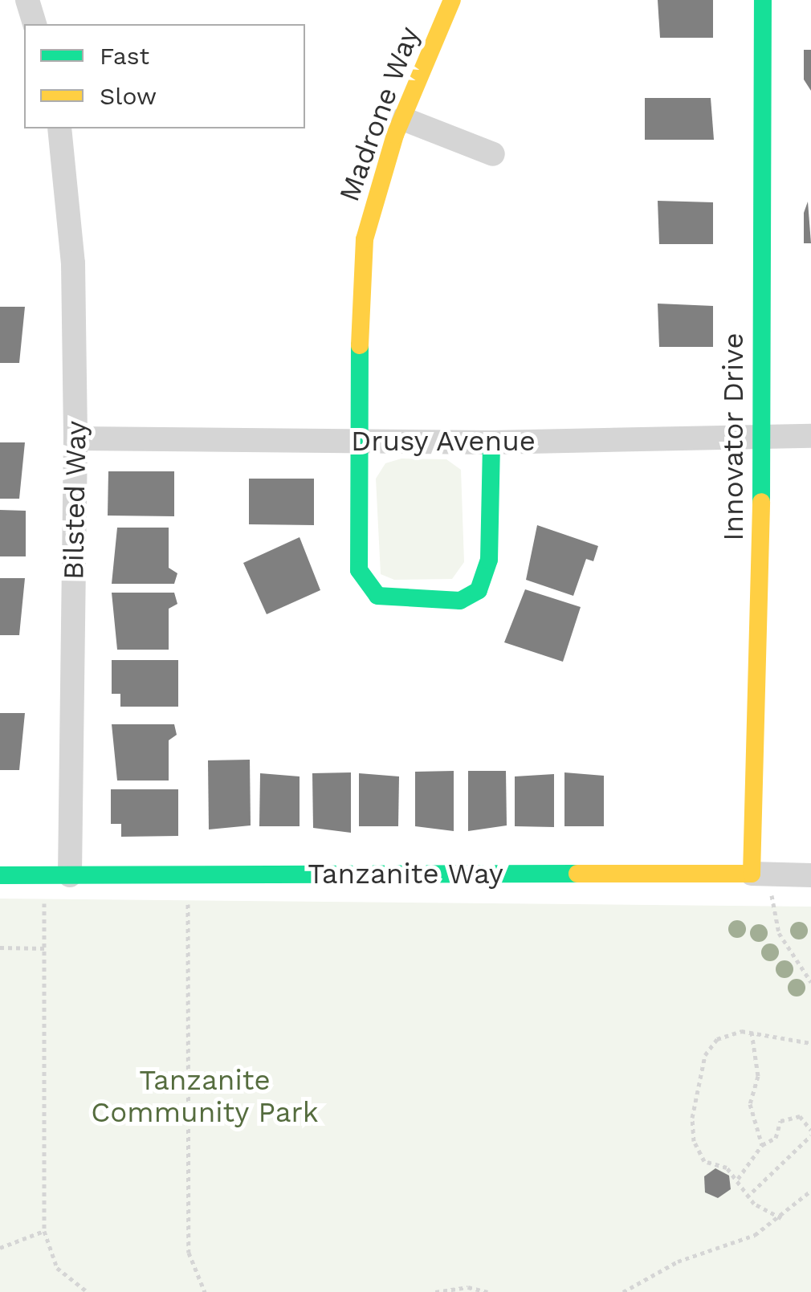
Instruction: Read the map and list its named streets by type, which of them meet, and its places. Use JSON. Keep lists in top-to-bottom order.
{
  "streets": {
    "street": [
      "Madrone Way",
      "Innovator Drive",
      "Drusy Avenue",
      "Bilsted Way",
      "Tanzanite Way"
    ]
  },
  "crossings": [
    ["Madrone Way", "Drusy Avenue"],
    ["Innovator Drive", "Drusy Avenue"],
    ["Innovator Drive", "Tanzanite Way"],
    ["Drusy Avenue", "Bilsted Way"],
    ["Bilsted Way", "Tanzanite Way"]
  ],
  "parks": ["Tanzanite Community Park"],
  "legend": ["Fast", "Slow"]
}
